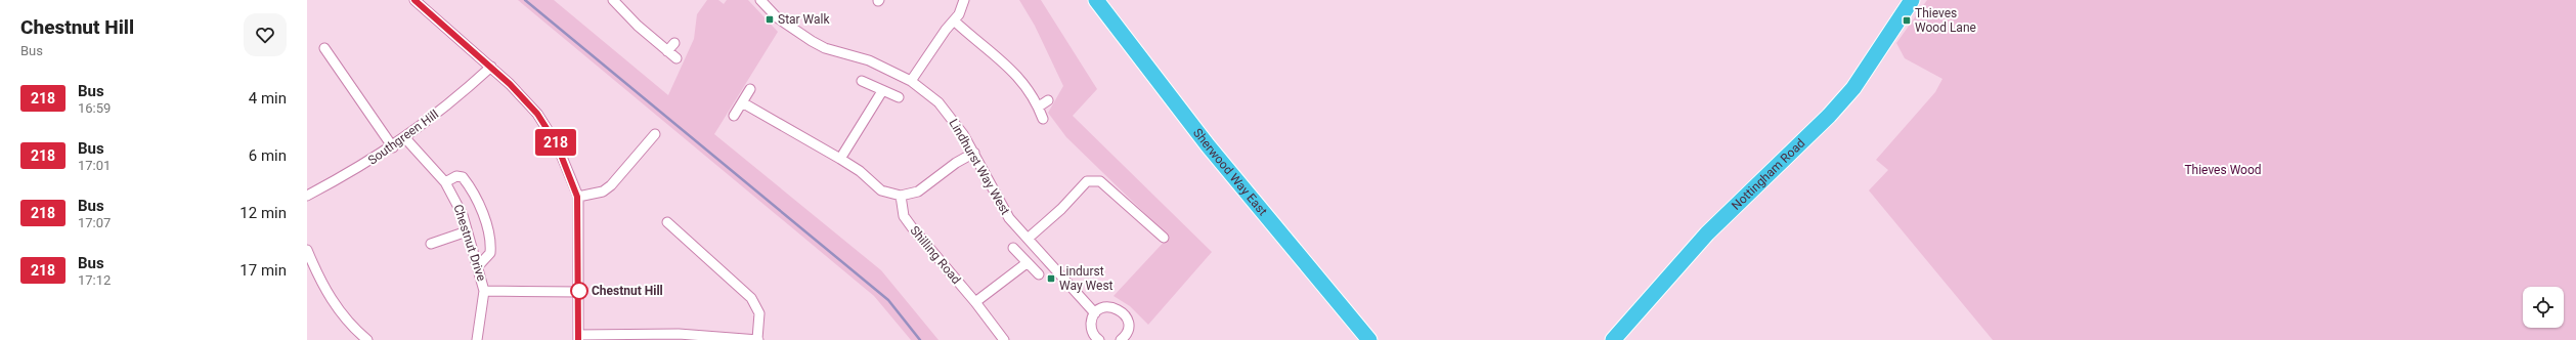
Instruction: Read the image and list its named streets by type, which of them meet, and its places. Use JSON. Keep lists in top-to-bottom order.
{
  "streets": {
    "highway": ["Sherwood Way East", "Nottingham Road"],
    "street": [
      "Southgreen Hill",
      "Lindhurst Way West",
      "Chestnut Drive",
      "Shilling Road"
    ]
  },
  "crossings": [
    ["Southgreen Hill", "Chestnut Drive"]
  ],
  "parks": ["Thieves Wood"],
  "places": {
    "transit": ["Star Walk", "Thieves Wood Lane", "Lindurst Way West"],
    "other": ["Chestnut Hill"]
  },
  "lines": ["bus line 218"],
  "page": {
    "heading": ["Chestnut Hill", "Bus"],
    "on_map": "218",
    "list": [
      {
        "mark": "218",
        "name": "Bus",
        "note": "16:59",
        "value": "4 min"
      },
      {
        "mark": "218",
        "name": "Bus",
        "note": "17:01",
        "value": "6 min"
      },
      {
        "mark": "218",
        "name": "Bus",
        "note": "17:07",
        "value": "12 min"
      },
      {
        "mark": "218",
        "name": "Bus",
        "note": "17:12",
        "value": "17 min"
      }
    ]
  }
}
